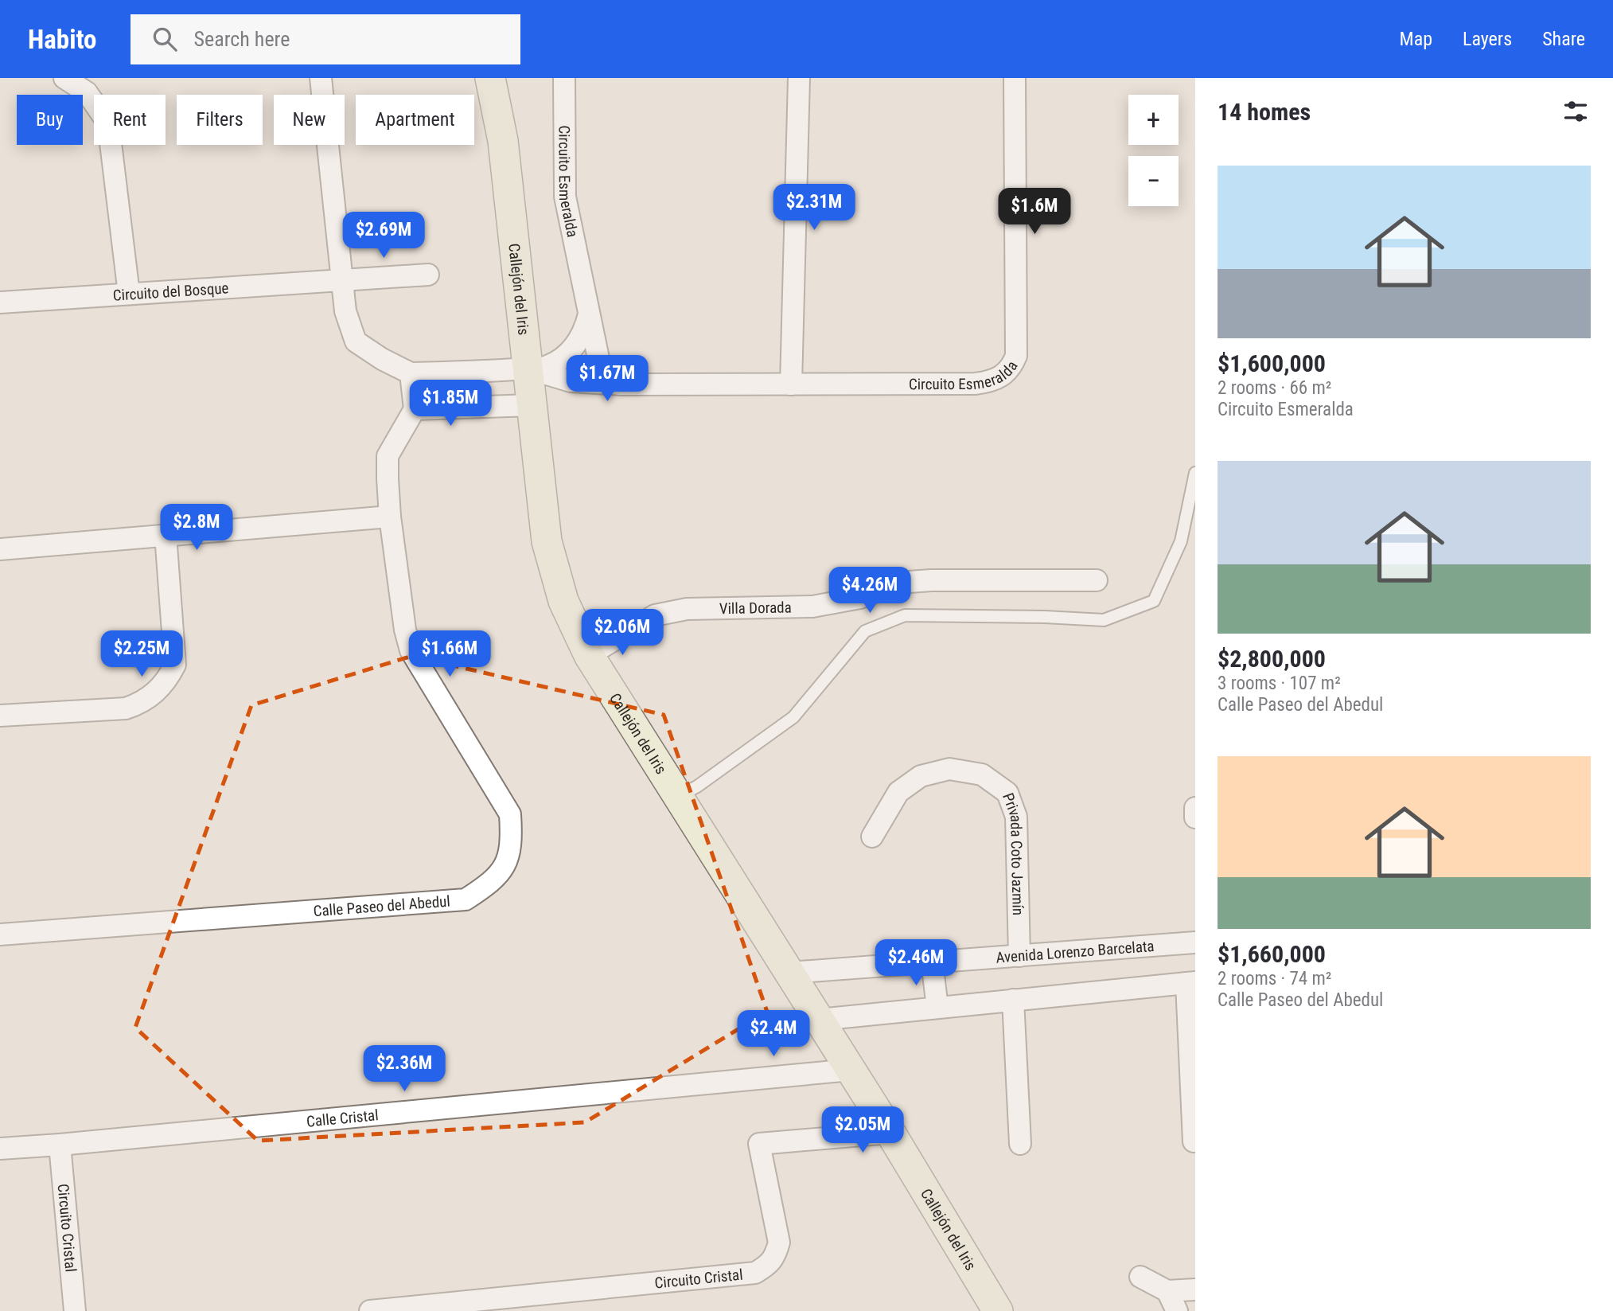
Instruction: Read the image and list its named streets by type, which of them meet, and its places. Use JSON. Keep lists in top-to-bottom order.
{
  "streets": {
    "street": [
      "Circuito Esmeralda",
      "Callejón del Iris",
      "Circuito del Bosque",
      "Villa Dorada",
      "Privada Coto Jazmín",
      "Calle Paseo del Abedul",
      "Avenida Lorenzo Barcelata",
      "Calle Cristal",
      "Circuito Cristal"
    ]
  },
  "crossings": [
    ["Circuito Esmeralda", "Callejón del Iris"],
    ["Callejón del Iris", "Villa Dorada"],
    ["Callejón del Iris", "Avenida Lorenzo Barcelata"],
    ["Callejón del Iris", "Calle Cristal"],
    ["Callejón del Iris", "Circuito Cristal"],
    ["Privada Coto Jazmín", "Avenida Lorenzo Barcelata"],
    ["Calle Cristal", "Circuito Cristal"]
  ],
  "page": {
    "header": "Habito",
    "search": "Search here",
    "nav": ["Map", "Layers", "Share"],
    "heading": "14 homes",
    "map_buttons": ["+", "−"],
    "chip": [
      "Buy",
      "Rent",
      "Filters",
      "New",
      "Apartment"
    ],
    "list": [
      {
        "name": "$1,600,000",
        "note": "2 rooms · 66 m² · Circuito Esmeralda"
      },
      {
        "name": "$2,800,000",
        "note": "3 rooms · 107 m² · Calle Paseo del Abedul"
      },
      {
        "name": "$1,660,000",
        "note": "2 rooms · 74 m² · Calle Paseo del Abedul"
      }
    ],
    "price": [
      "$2.31M",
      "$1.6M",
      "$2.69M",
      "$1.67M",
      "$1.85M",
      "$2.8M",
      "$4.26M",
      "$2.06M",
      "$2.25M",
      "$1.66M",
      "$2.46M",
      "$2.4M",
      "$2.36M",
      "$2.05M"
    ]
  }
}
